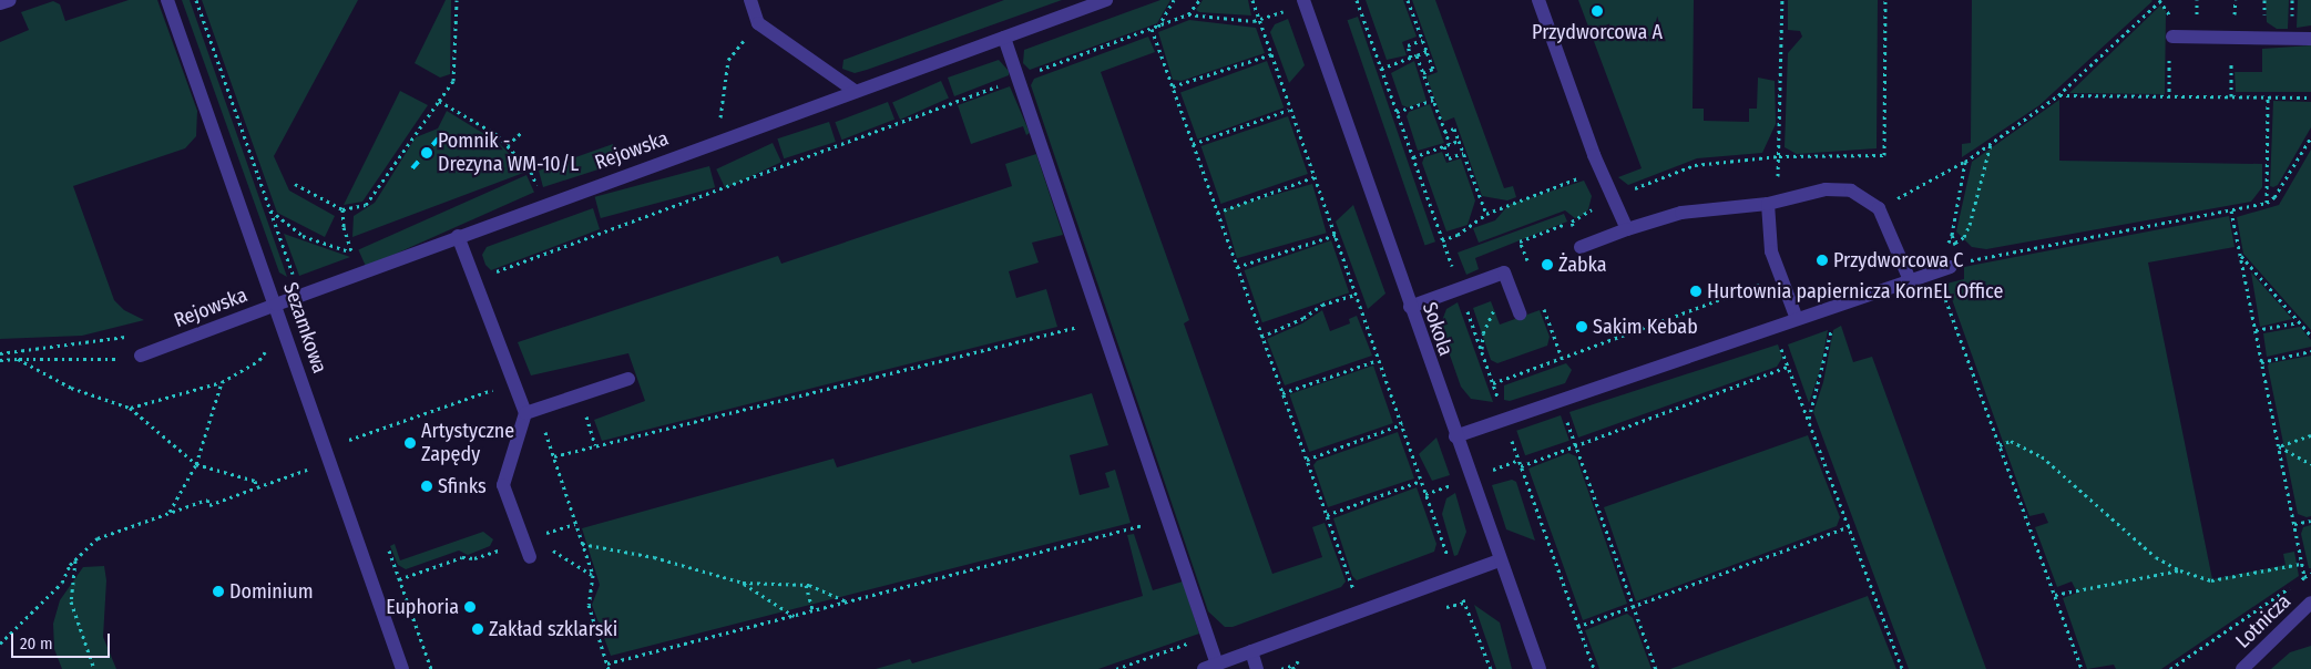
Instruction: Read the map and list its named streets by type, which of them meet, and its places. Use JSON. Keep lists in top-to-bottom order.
{
  "streets": {
    "street": [
      "Rejowska",
      "Sezamkowa",
      "Sokola",
      "Lotnicza"
    ]
  },
  "crossings": [
    ["Rejowska", "Sezamkowa"]
  ],
  "places": [
    "Przydworcowa A",
    "Pomnik - Drezyna WM-10/L",
    "Przydworcowa C",
    "Żabka",
    "Hurtownia papiernicza KornEL Office",
    "Sakim Kebab",
    "Artystyczne Zapędy",
    "Sfinks",
    "Dominium",
    "Euphoria",
    "Zakład szklarski"
  ],
  "scale_bar": "20 m"
}
